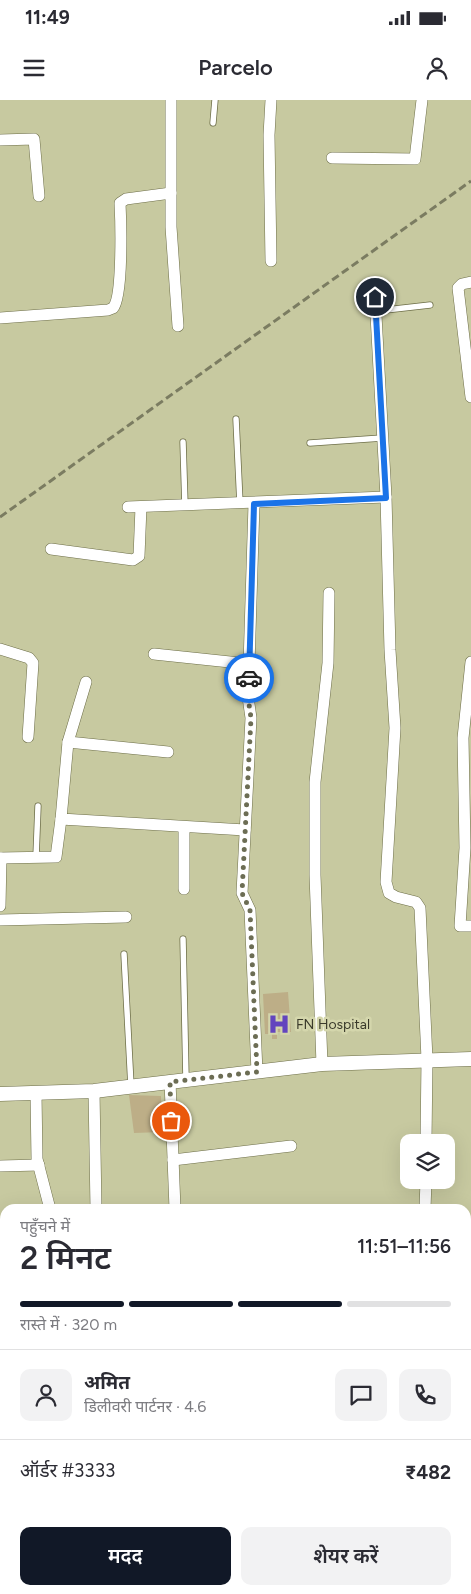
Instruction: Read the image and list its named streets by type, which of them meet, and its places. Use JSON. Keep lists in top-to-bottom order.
{
  "places": {
    "hospital": ["FN Hospital"]
  },
  "page": {
    "status": "11:49",
    "header": "Parcelo",
    "heading": ["2 मिनट", "पहुँचने में", "11:51–11:56"],
    "panel": [
      "अमित",
      "डिलीवरी पार्टनर · 4.6",
      "ऑर्डर #3333",
      "₹482"
    ],
    "bar": "रास्ते में · 320 m",
    "buttons": ["मदद", "शेयर करें"]
  }
}
